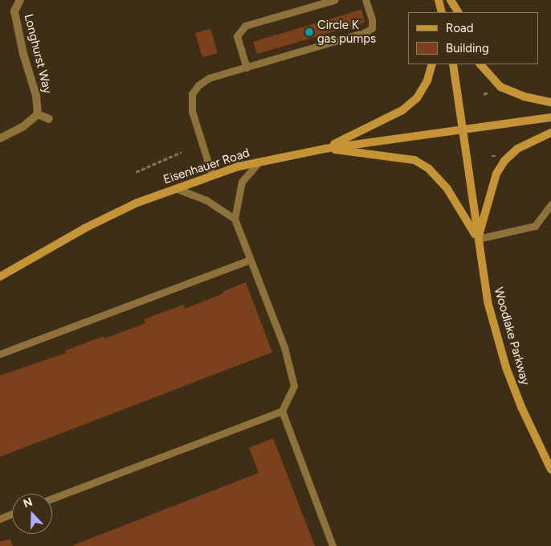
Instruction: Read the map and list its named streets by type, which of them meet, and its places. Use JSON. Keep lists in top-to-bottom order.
{
  "streets": {
    "main road": ["Eisenhauer Road", "Woodlake Parkway"],
    "street": ["Longhurst Way"]
  },
  "crossings": [
    ["Eisenhauer Road", "Woodlake Parkway"]
  ],
  "places": ["Circle K gas pumps"],
  "legend": ["Road", "Building"],
  "north": "top"
}
